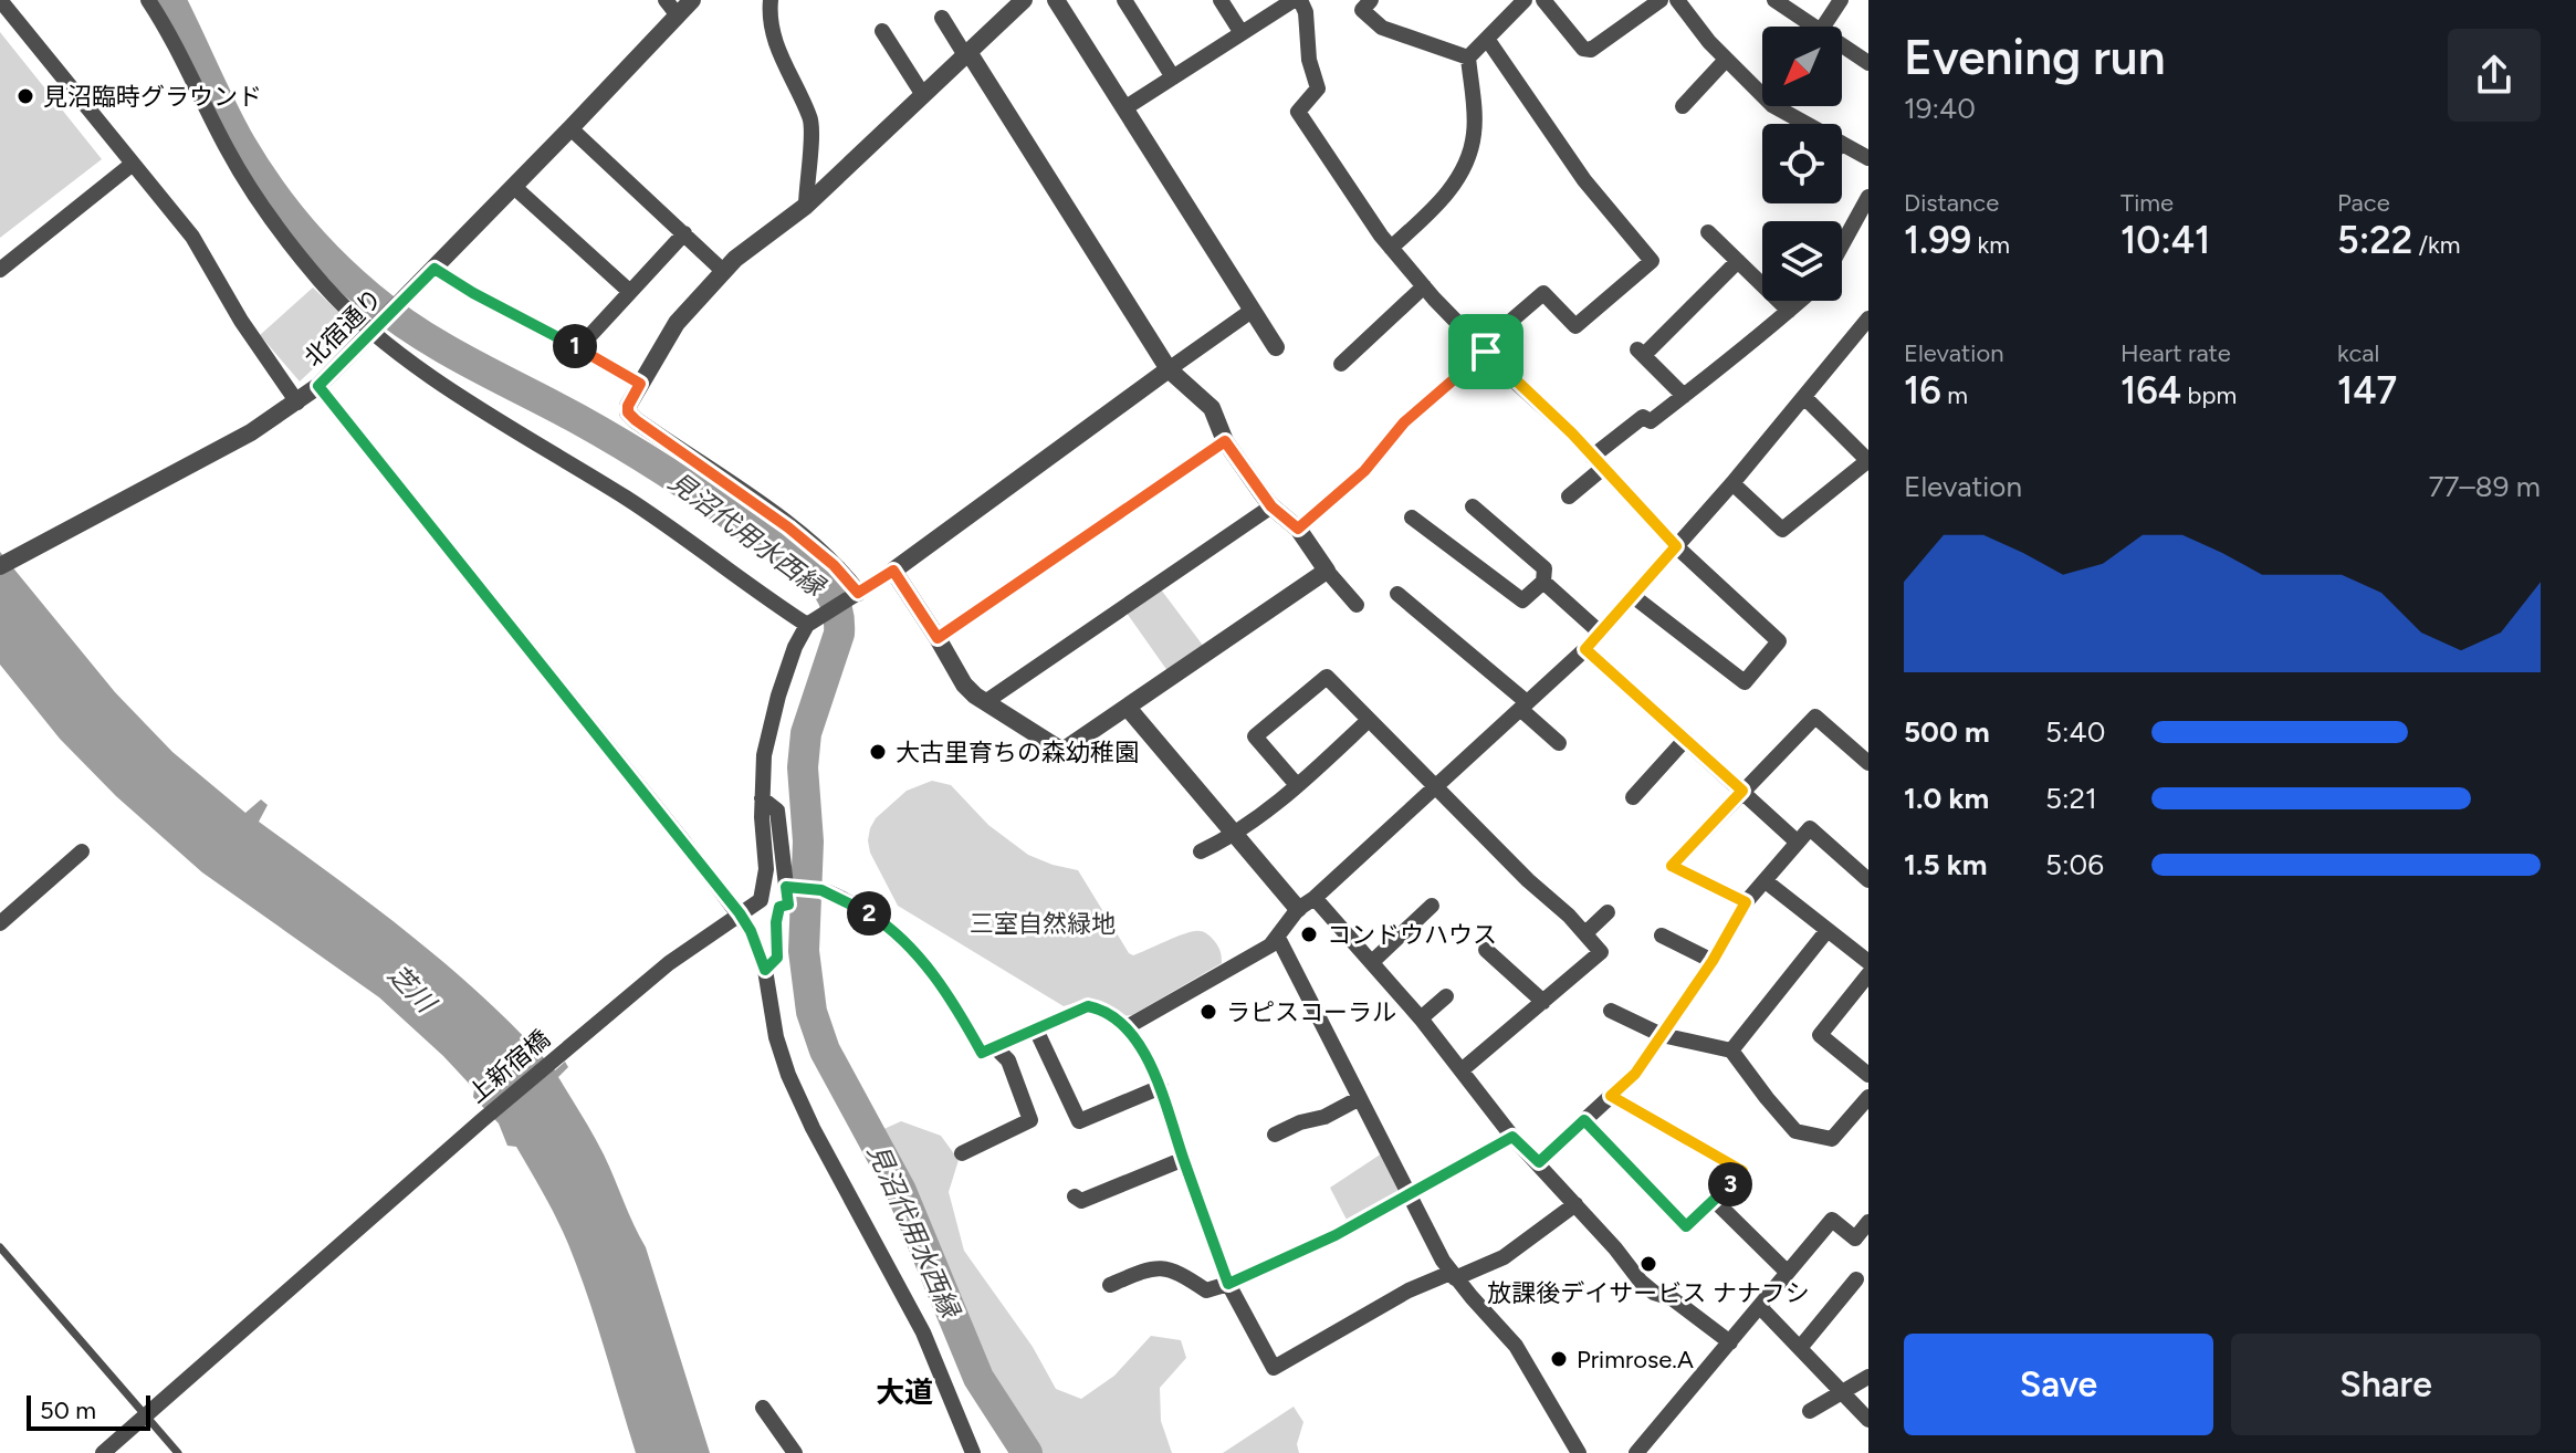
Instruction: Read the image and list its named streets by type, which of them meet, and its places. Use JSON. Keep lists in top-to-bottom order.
{
  "streets": {
    "street": ["北宿通り", "上新宿橋"]
  },
  "districts": ["大道"],
  "water": ["見沼代用水西縁", "芝川"],
  "parks": ["三室自然緑地"],
  "places": [
    "見沼臨時グラウンド",
    "大古里育ちの森幼稚園",
    "コンドウハウス",
    "ラピスコーラル",
    "放課後デイサービス ナナフシ",
    "Primrose.A"
  ],
  "scale_bar": "50 m",
  "north": "bottom left",
  "page": {
    "heading": ["Evening run", "19:40"],
    "stats": [
      ["Distance", "1.99 km"],
      ["Time", "10:41"],
      ["Pace", "5:22 /km"],
      ["Elevation", "16 m"],
      ["Heart rate", "164 bpm"],
      ["kcal", "147"]
    ],
    "pins": ["1", "2", "3"],
    "chart": ["Elevation", "77–89 m"],
    "list": [
      {
        "name": "500 m",
        "note": "5:40"
      },
      {
        "name": "1.0 km",
        "note": "5:21"
      },
      {
        "name": "1.5 km",
        "note": "5:06"
      }
    ],
    "buttons": ["Save", "Share"],
    "scale": "50 m"
  }
}
